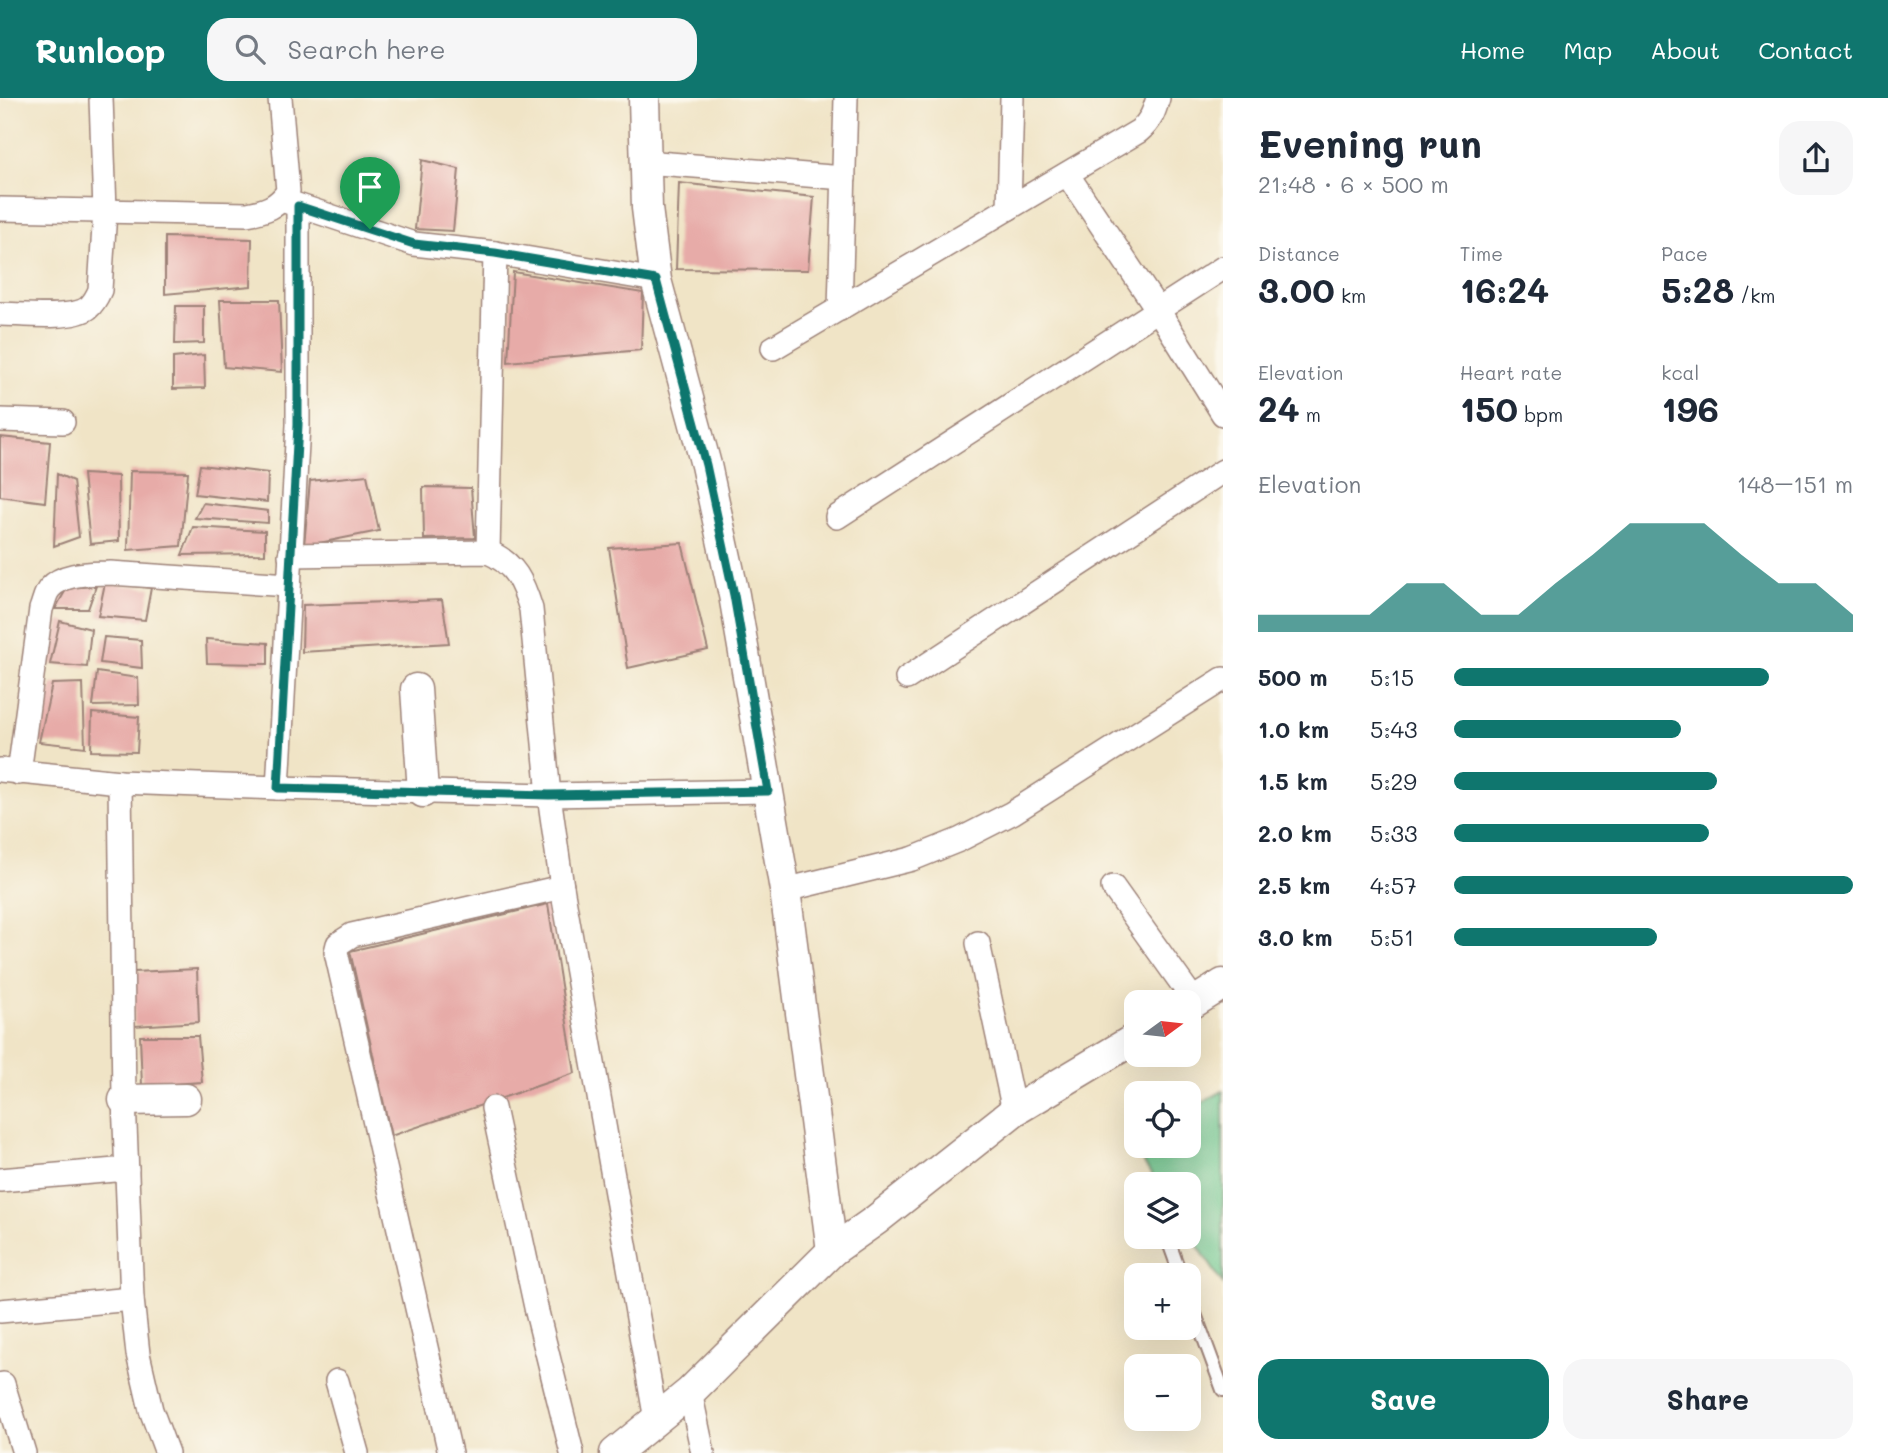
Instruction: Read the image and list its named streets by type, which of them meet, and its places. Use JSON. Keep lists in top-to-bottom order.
{
  "north": "right",
  "page": {
    "header": "Runloop",
    "search": "Search here",
    "nav": [
      "Home",
      "Map",
      "About",
      "Contact"
    ],
    "heading": ["Evening run", "21:48 · 6 × 500 m"],
    "stats": [
      ["Distance", "3.00 km"],
      ["Time", "16:24"],
      ["Pace", "5:28 /km"],
      ["Elevation", "24 m"],
      ["Heart rate", "150 bpm"],
      ["kcal", "196"]
    ],
    "chart": ["Elevation", "148–151 m"],
    "list": [
      {
        "name": "500 m",
        "note": "5:15"
      },
      {
        "name": "1.0 km",
        "note": "5:43"
      },
      {
        "name": "1.5 km",
        "note": "5:29"
      },
      {
        "name": "2.0 km",
        "note": "5:33"
      },
      {
        "name": "2.5 km",
        "note": "4:57"
      },
      {
        "name": "3.0 km",
        "note": "5:51"
      }
    ],
    "map_buttons": ["+", "−"],
    "buttons": ["Save", "Share"]
  }
}
